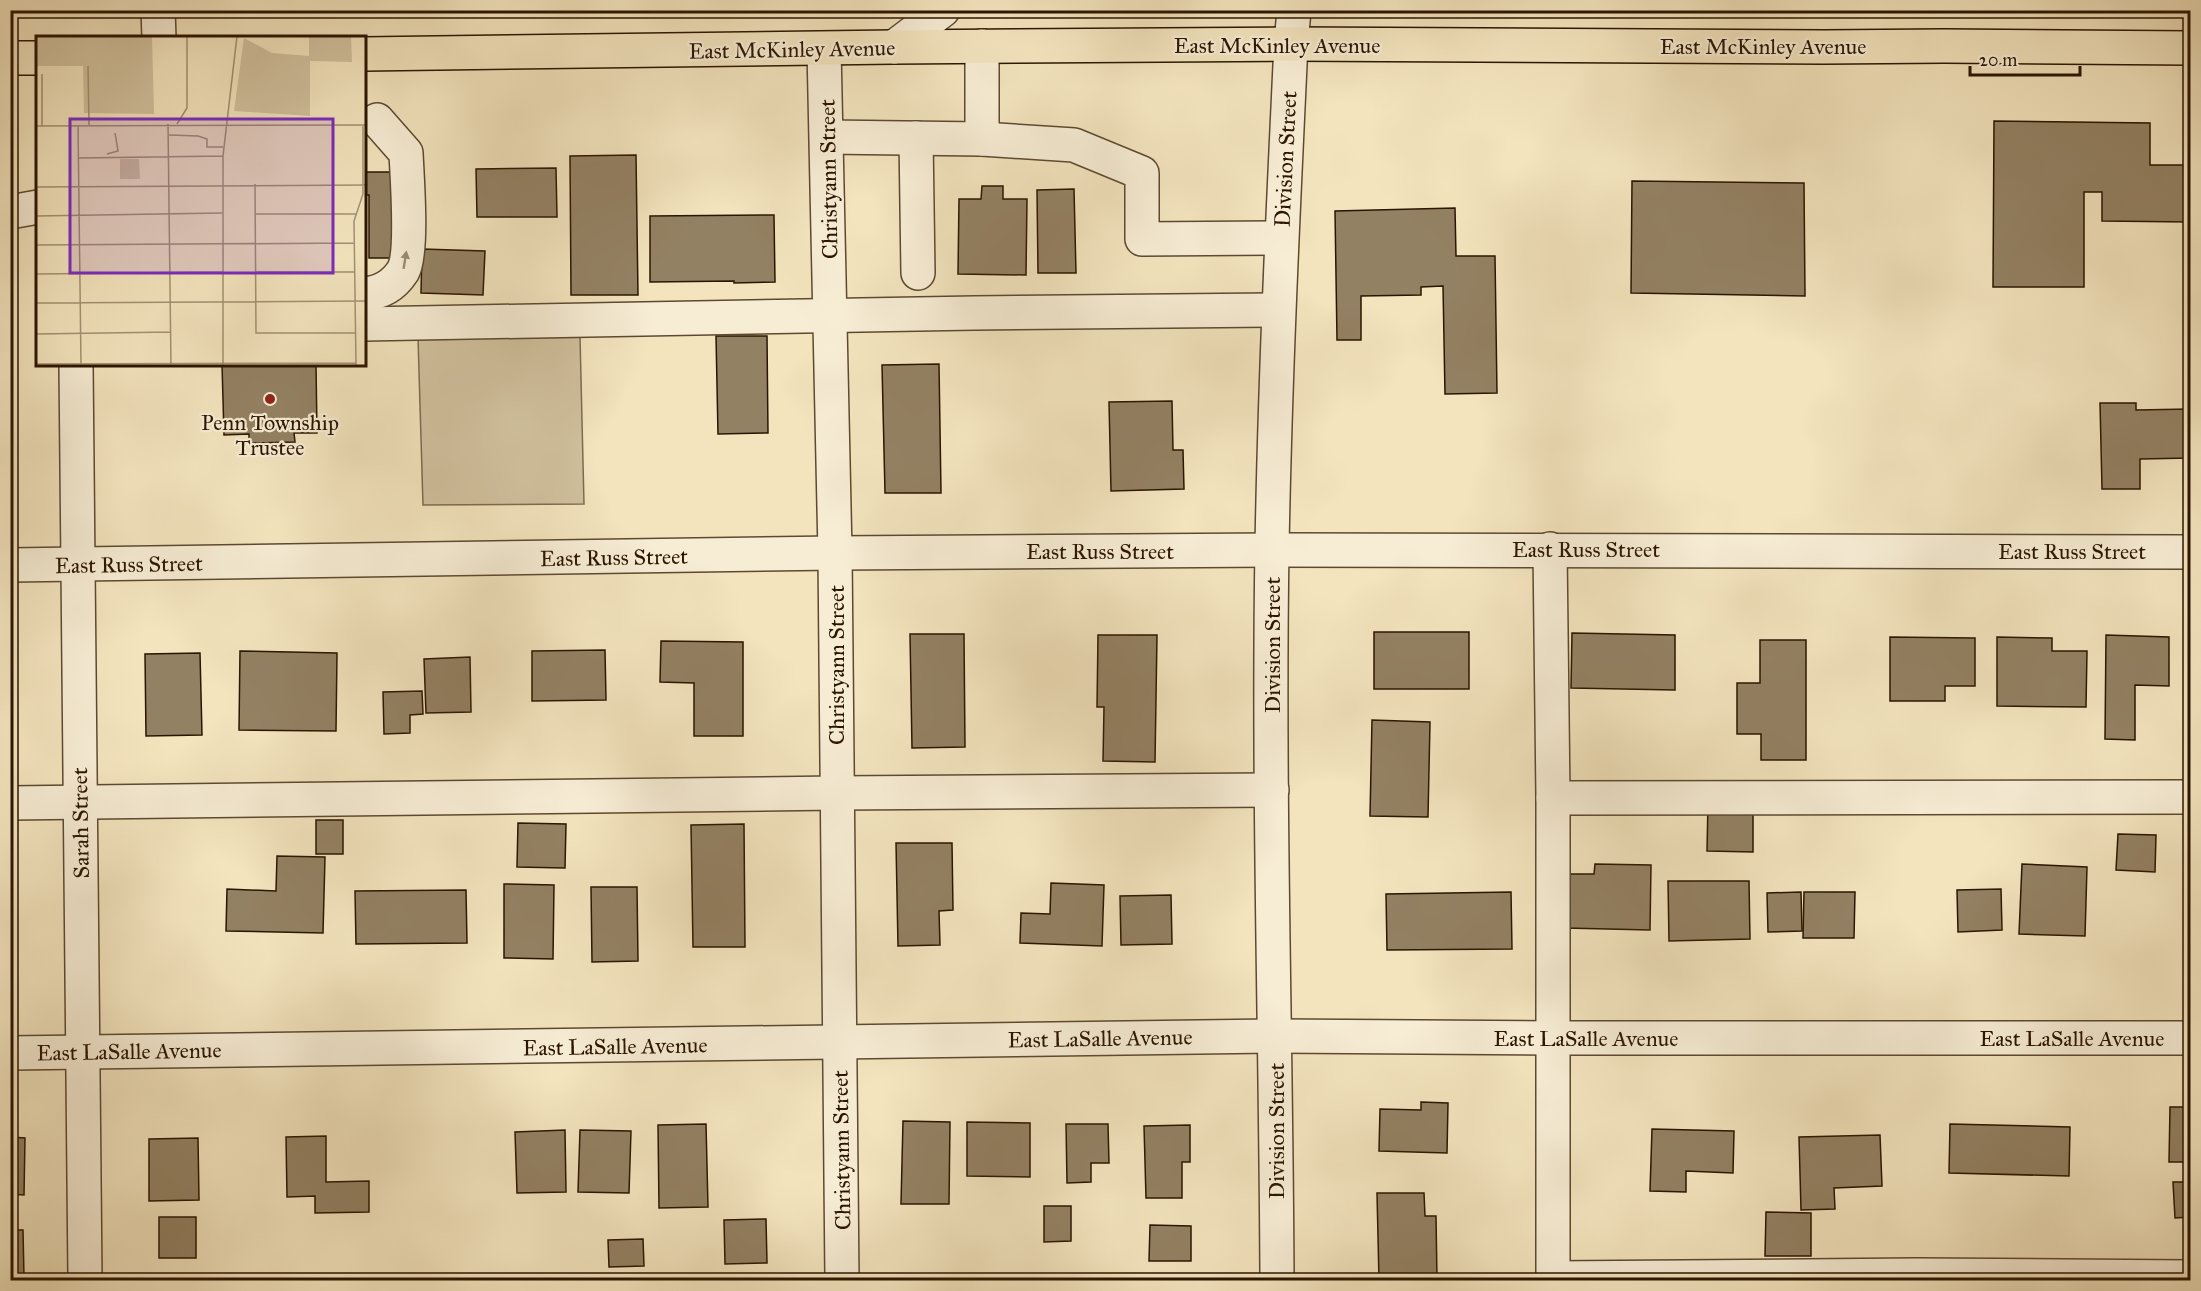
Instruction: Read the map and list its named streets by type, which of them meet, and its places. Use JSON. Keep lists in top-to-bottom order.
{
  "streets": {
    "main road": ["East McKinley Avenue"],
    "street": [
      "Division Street",
      "Christyann Street",
      "East Russ Street",
      "Sarah Street",
      "East LaSalle Avenue"
    ]
  },
  "crossings": [
    ["East McKinley Avenue", "Division Street"],
    ["East McKinley Avenue", "Christyann Street"],
    ["Division Street", "East Russ Street"],
    ["Division Street", "East LaSalle Avenue"],
    ["Christyann Street", "East Russ Street"],
    ["Christyann Street", "East LaSalle Avenue"],
    ["East Russ Street", "Sarah Street"],
    ["Sarah Street", "East LaSalle Avenue"]
  ],
  "places": ["Penn Township Trustee"],
  "scale_bar": "20 m"
}
